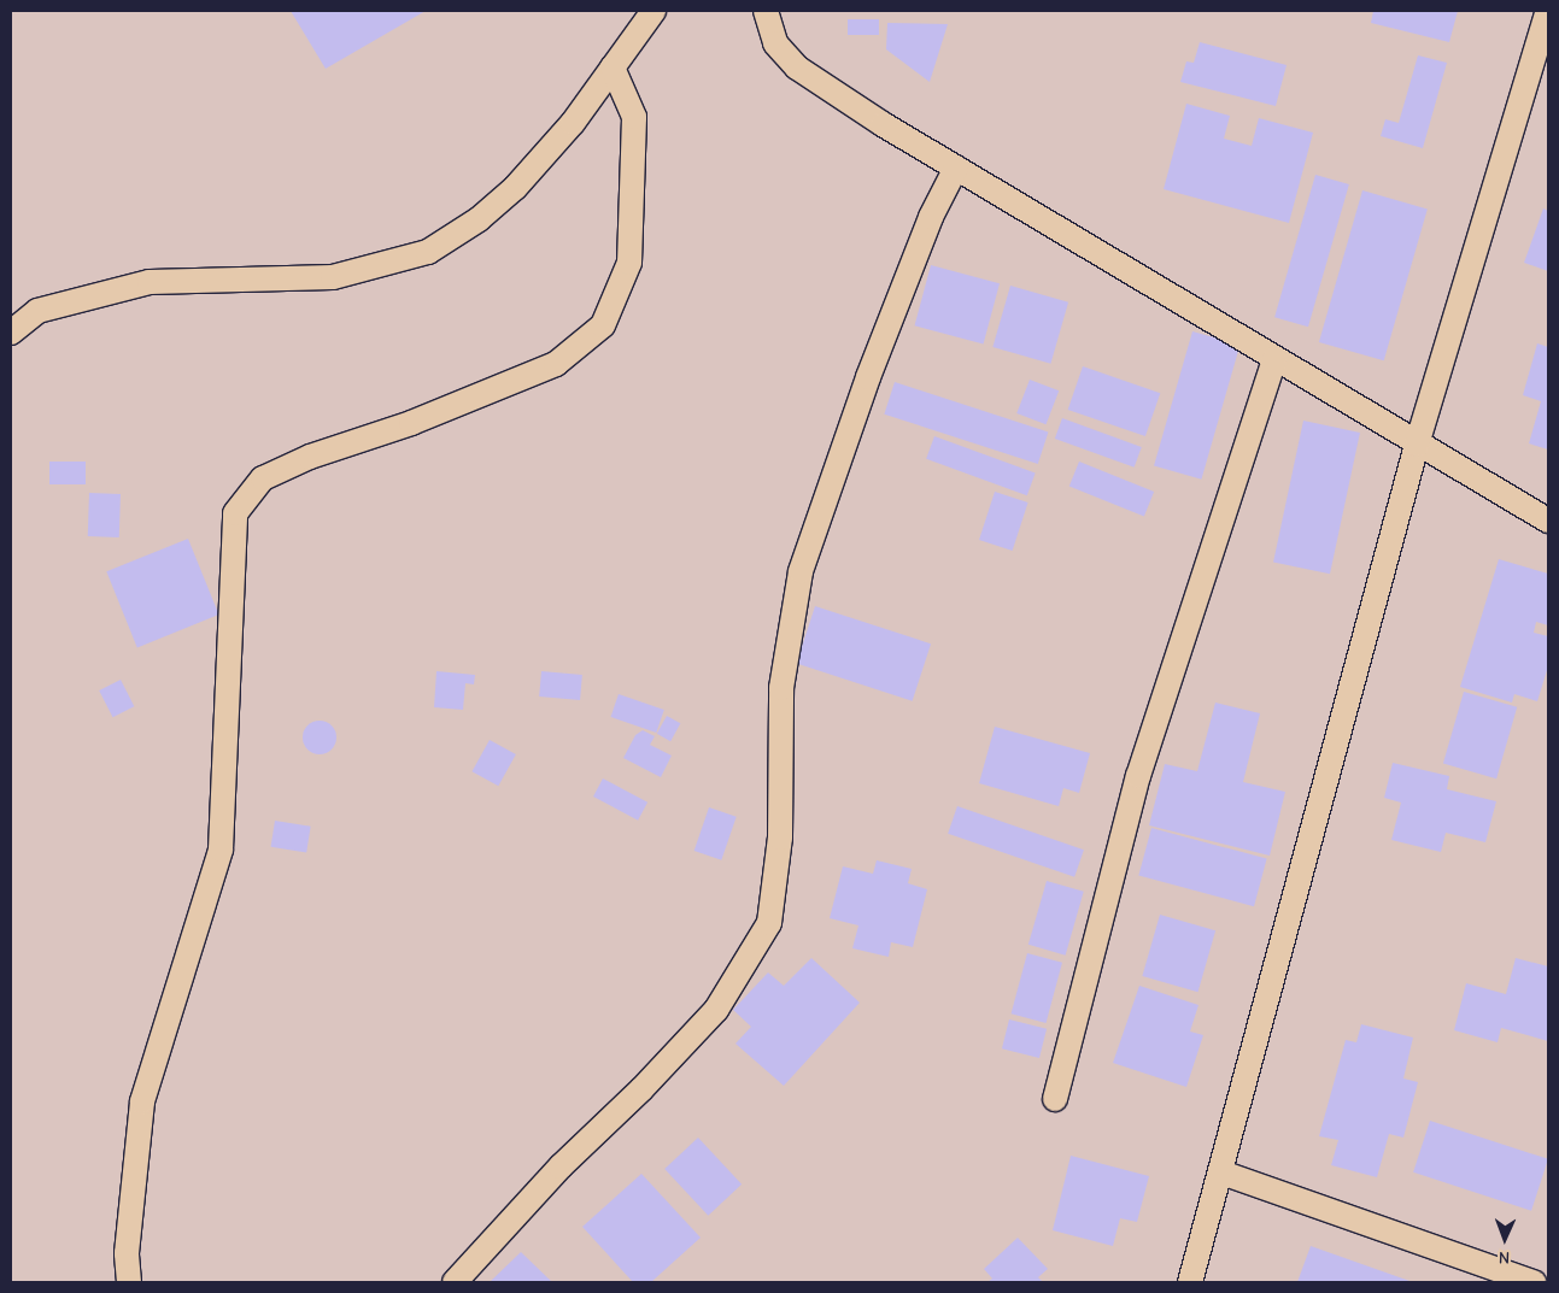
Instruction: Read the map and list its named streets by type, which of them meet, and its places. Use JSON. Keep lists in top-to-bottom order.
{
  "north": "bottom"
}
